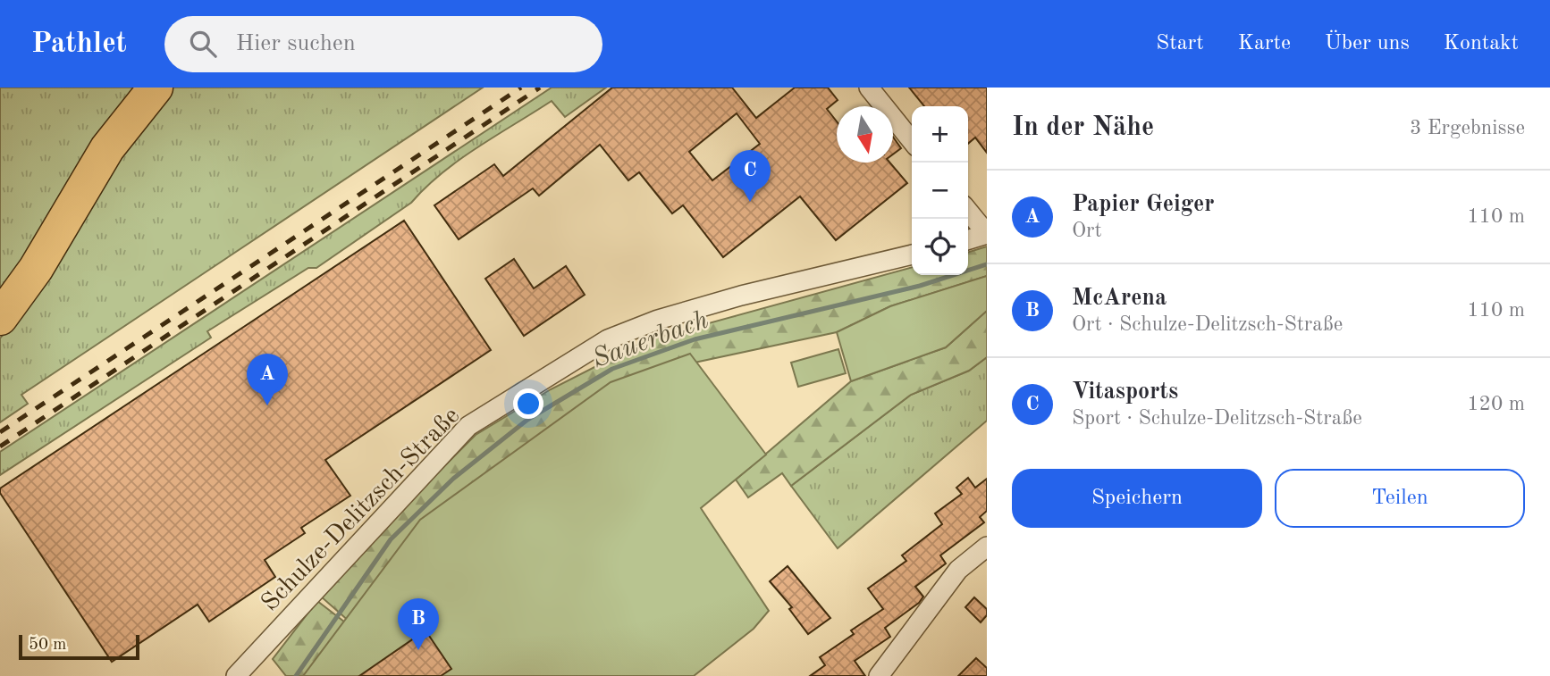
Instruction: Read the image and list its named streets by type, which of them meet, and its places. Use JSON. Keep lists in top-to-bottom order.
{
  "streets": {
    "street": ["Schulze-Delitzsch-Straße"]
  },
  "water": ["Sauerbach"],
  "scale_bar": "50 m",
  "north": "bottom",
  "page": {
    "header": "Pathlet",
    "search": "Hier suchen",
    "nav": [
      "Start",
      "Karte",
      "Über uns",
      "Kontakt"
    ],
    "heading": ["In der Nähe", "3 Ergebnisse"],
    "map_buttons": ["+", "−"],
    "pins": ["C", "A", "B"],
    "list": [
      {
        "mark": "A",
        "name": "Papier Geiger",
        "note": "Ort",
        "value": "110 m"
      },
      {
        "mark": "B",
        "name": "McArena",
        "note": "Ort · Schulze-Delitzsch-Straße",
        "value": "110 m"
      },
      {
        "mark": "C",
        "name": "Vitasports",
        "note": "Sport · Schulze-Delitzsch-Straße",
        "value": "120 m"
      }
    ],
    "buttons": ["Speichern", "Teilen"],
    "scale": "50 m"
  }
}
